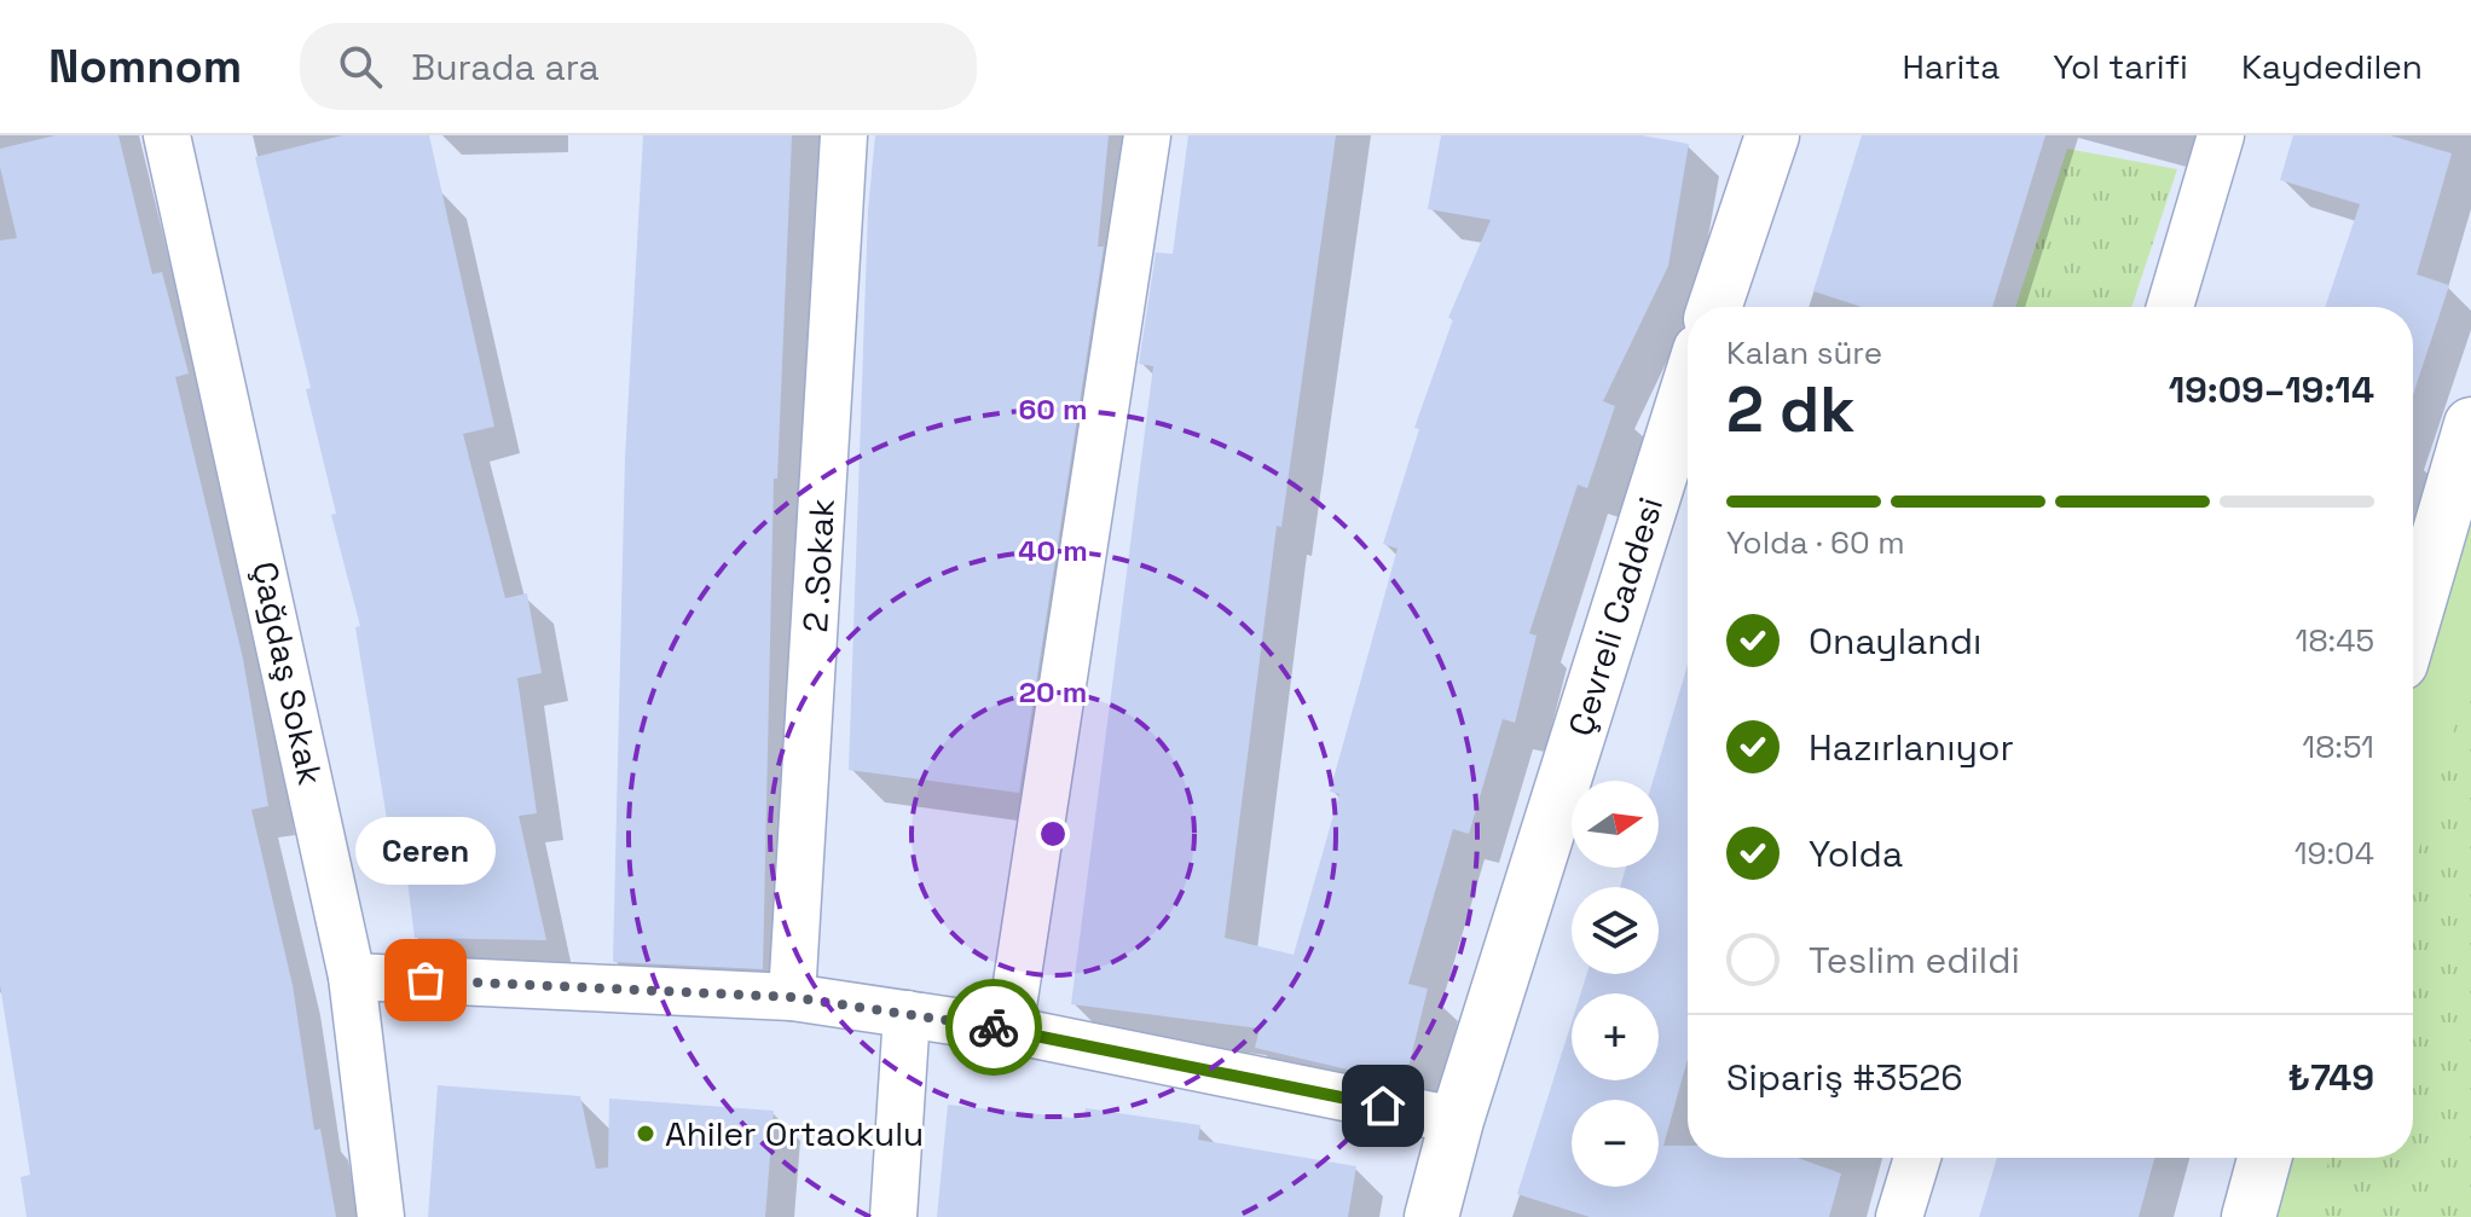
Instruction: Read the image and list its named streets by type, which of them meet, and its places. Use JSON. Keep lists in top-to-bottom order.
{
  "streets": {
    "main road": ["Çevreli Caddesi"],
    "street": ["2 .Sokak", "Çağdaş Sokak"]
  },
  "places": ["Ceren", "Ahiler Ortaokulu"],
  "north": "right",
  "page": {
    "header": "Nomnom",
    "search": "Burada ara",
    "nav": ["Harita", "Yol tarifi", "Kaydedilen"],
    "heading": ["2 dk", "Kalan süre", "19:09–19:14"],
    "panel": ["Sipariş #3526", "₺749"],
    "bar": "Yolda · 60 m",
    "list": [
      ["Onaylandı", "18:45"],
      ["Hazırlanıyor", "18:51"],
      ["Yolda", "19:04"],
      "Teslim edildi"
    ],
    "map_buttons": ["+", "−"],
    "bubble": "Ceren"
  },
  "rings": ["60 m", "40 m", "20 m"]
}
